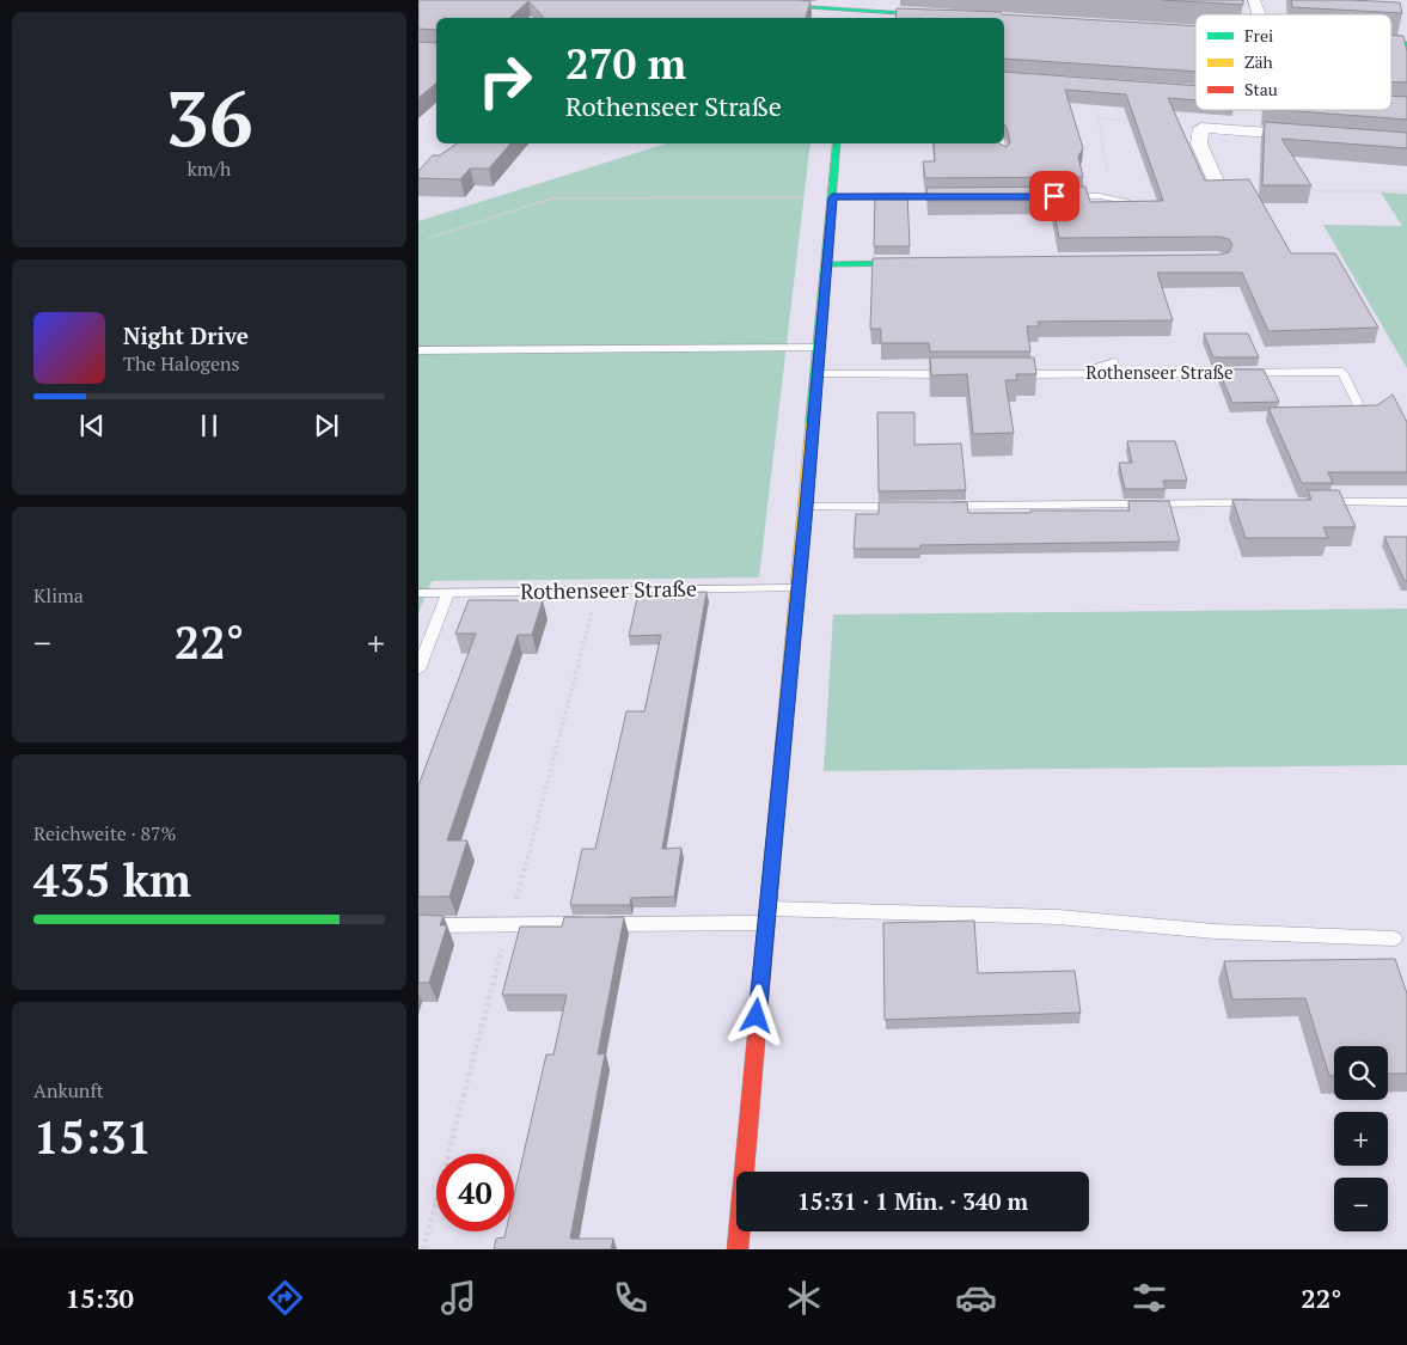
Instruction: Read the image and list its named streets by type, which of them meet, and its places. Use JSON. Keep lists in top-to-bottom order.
{
  "streets": {
    "lane": ["Rothenseer Straße"]
  },
  "legend": ["Frei", "Zäh", "Stau"],
  "page": {
    "tile": [
      ["36", "km/h"],
      "Klima",
      ["Reichweite · 87%", "435 km"],
      ["Ankunft", "15:31"]
    ],
    "turn": ["270 m", "Rothenseer Straße"],
    "song": ["Night Drive", "The Halogens"],
    "heat": ["−", "22°", "+"],
    "map_buttons": ["+", "−"],
    "limit": "40",
    "trip": "15:31 · 1 Min. · 340 m",
    "tabs": ["15:30", "22°"]
  }
}
